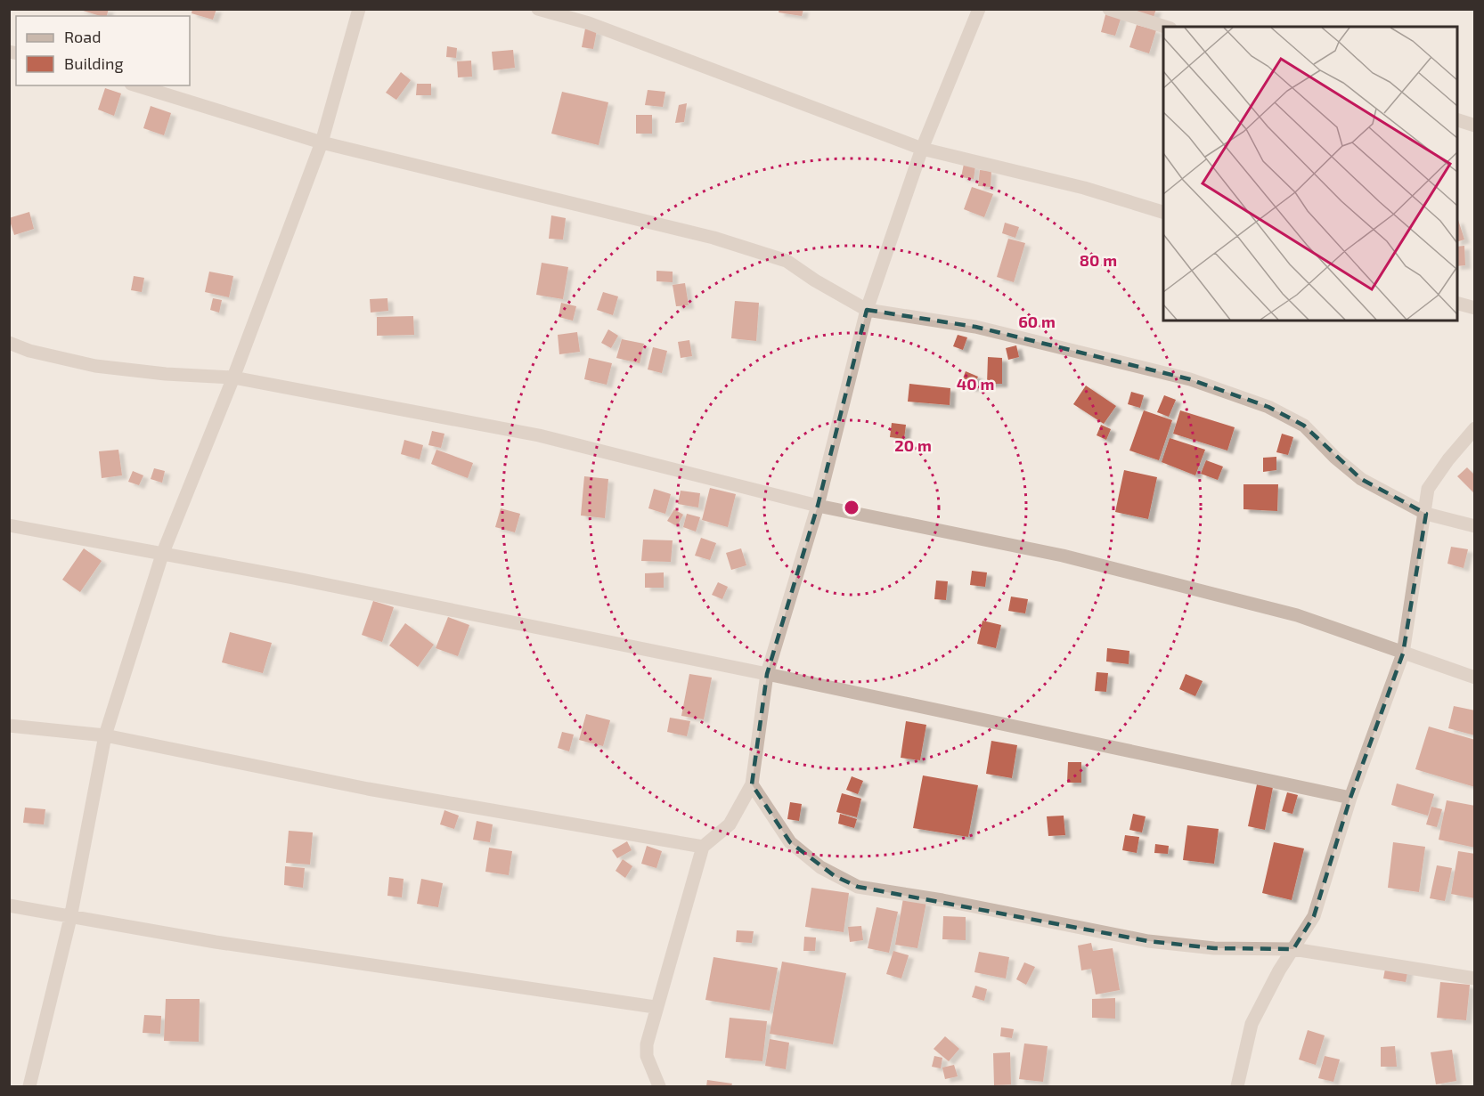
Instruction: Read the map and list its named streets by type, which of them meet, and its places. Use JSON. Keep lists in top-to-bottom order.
{
  "legend": ["Road", "Building"],
  "rings": [
    "80 m",
    "60 m",
    "40 m",
    "20 m"
  ]
}
